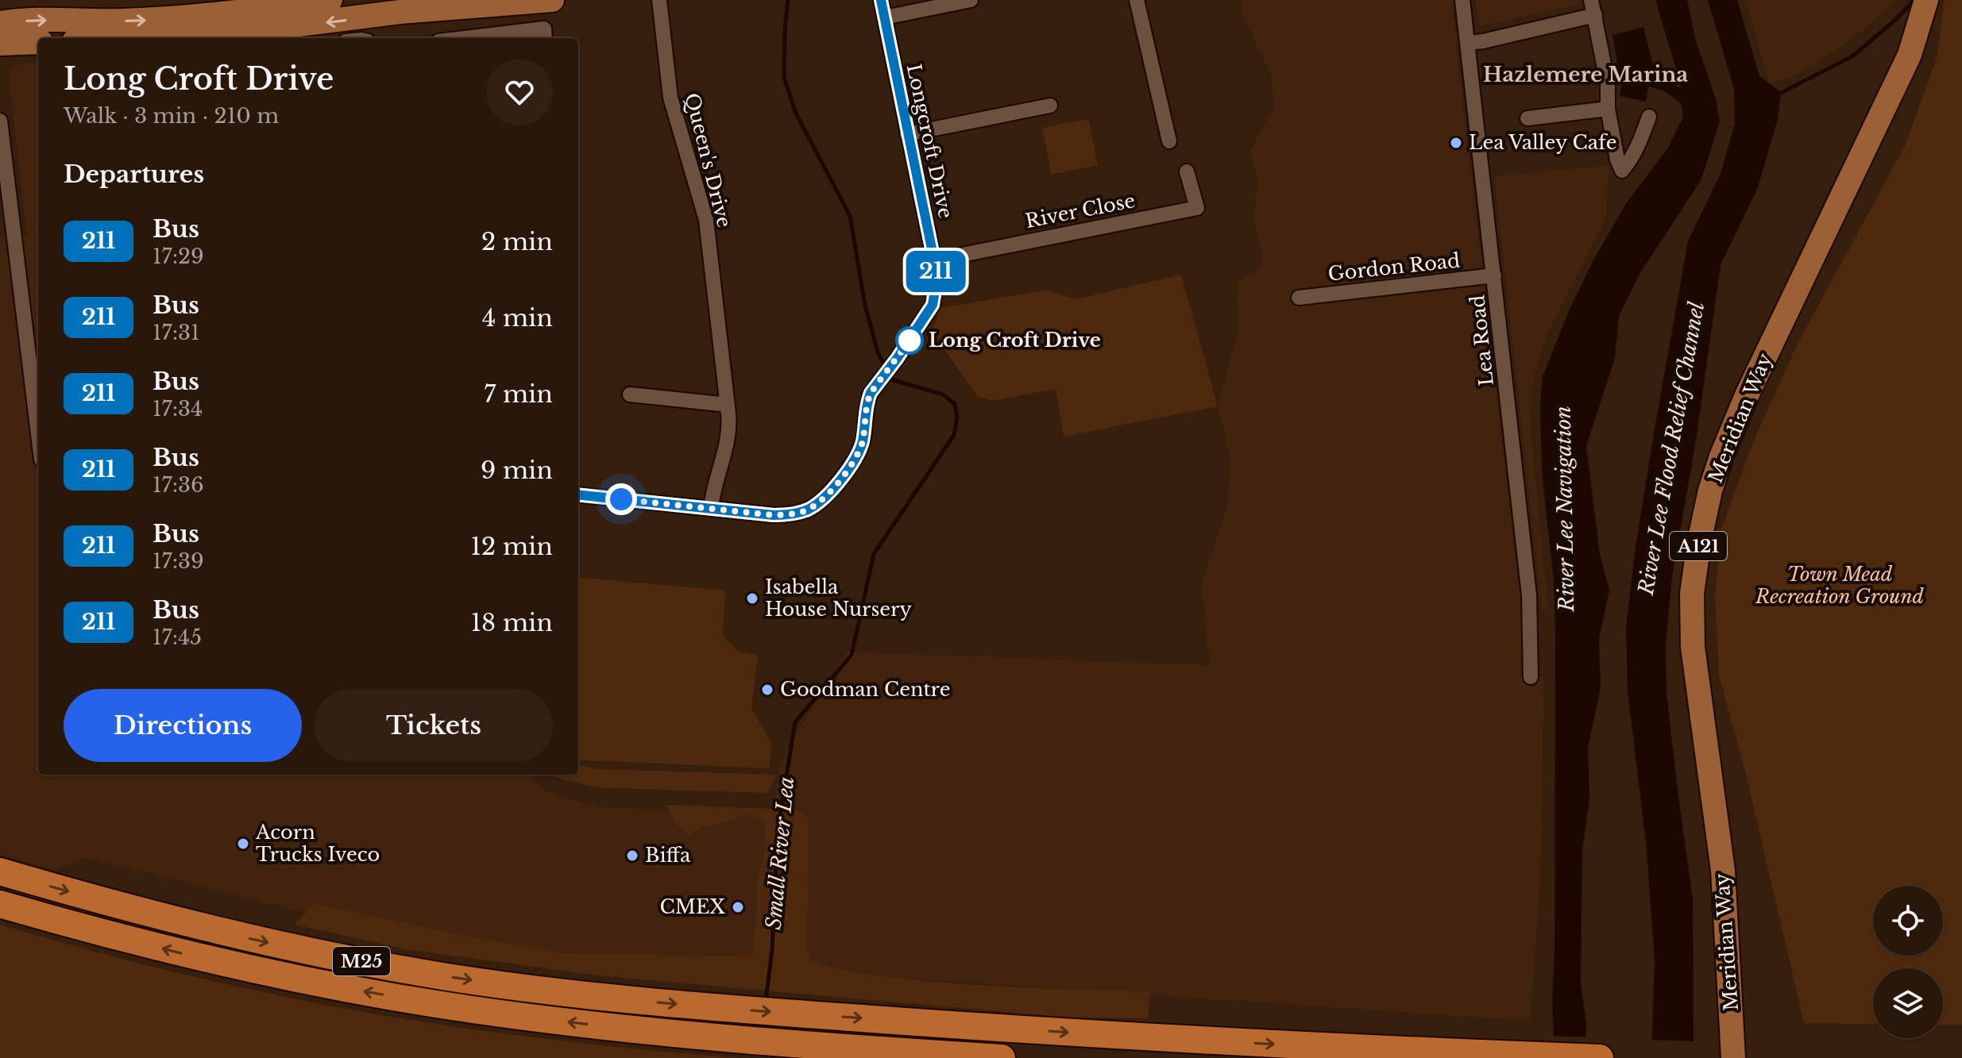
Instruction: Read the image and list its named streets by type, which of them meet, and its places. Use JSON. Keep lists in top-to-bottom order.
{
  "streets": {
    "highway": ["M25"],
    "main road": ["Meridian Way", "A121"],
    "street": [
      "Longcroft Drive",
      "Queen's Drive",
      "River Close",
      "Gordon Road",
      "Lea Road"
    ]
  },
  "crossings": [
    ["Longcroft Drive", "Queen's Drive"],
    ["Longcroft Drive", "River Close"],
    ["Gordon Road", "Lea Road"]
  ],
  "districts": ["Hazlemere Marina"],
  "water": ["River Lee Flood Relief Channel", "River Lee Navigation", "Small River Lea"],
  "parks": ["Town Mead Recreation Ground"],
  "places": [
    "Lea Valley Cafe",
    "Long Croft Drive",
    "Isabella House Nursery",
    "Goodman Centre",
    "Acorn Trucks Iveco",
    "Biffa",
    "CMEX"
  ],
  "lines": ["bus line 211"],
  "page": {
    "on_map": "211",
    "heading": [
      ["Long Croft Drive", "Walk · 3 min · 210 m"],
      "Departures"
    ],
    "list": [
      {
        "mark": "211",
        "name": "Bus",
        "note": "17:29",
        "value": "2 min"
      },
      {
        "mark": "211",
        "name": "Bus",
        "note": "17:31",
        "value": "4 min"
      },
      {
        "mark": "211",
        "name": "Bus",
        "note": "17:34",
        "value": "7 min"
      },
      {
        "mark": "211",
        "name": "Bus",
        "note": "17:36",
        "value": "9 min"
      },
      {
        "mark": "211",
        "name": "Bus",
        "note": "17:39",
        "value": "12 min"
      },
      {
        "mark": "211",
        "name": "Bus",
        "note": "17:45",
        "value": "18 min"
      }
    ],
    "buttons": ["Directions", "Tickets"]
  }
}
